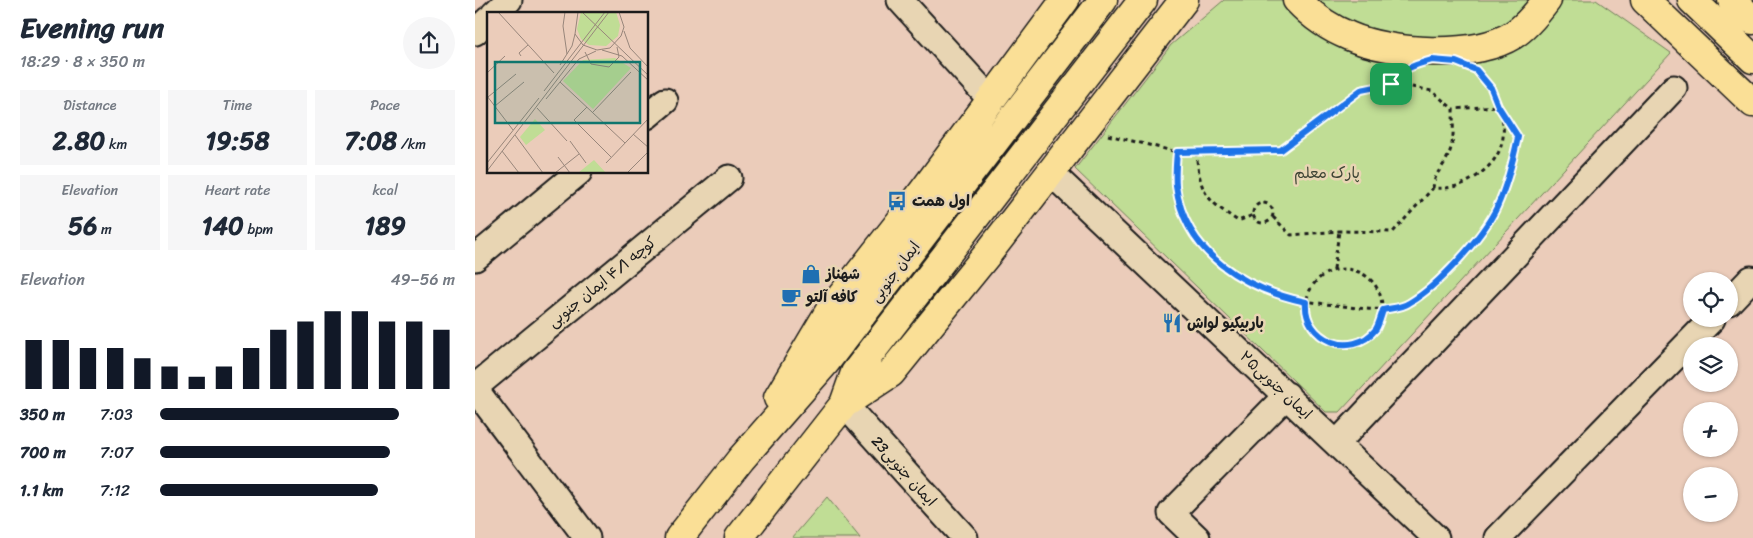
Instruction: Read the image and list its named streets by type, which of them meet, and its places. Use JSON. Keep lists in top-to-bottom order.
{
  "streets": {
    "main road": ["ایمان جنوبی"],
    "street": ["کوچه ۴/۱ ایمان جنوبی", "ایمان جنوبی۲۵", "23ایمان جنوبی"]
  },
  "crossings": [
    ["ایمان جنوبی", "23ایمان جنوبی"]
  ],
  "parks": ["پارک معلم"],
  "places": {
    "bus stop": ["اول همت"],
    "shop": ["شهناز"],
    "cafe": ["کافه آلتو"],
    "restaurant": ["باربیکیو لواش"]
  },
  "page": {
    "heading": ["Evening run", "18:29 · 8 × 350 m"],
    "stats": [
      ["Distance", "2.80 km"],
      ["Time", "19:58"],
      ["Pace", "7:08 /km"],
      ["Elevation", "56 m"],
      ["Heart rate", "140 bpm"],
      ["kcal", "189"]
    ],
    "chart": ["Elevation", "49–56 m"],
    "map_buttons": ["+", "−"],
    "list": [
      {
        "name": "350 m",
        "note": "7:03"
      },
      {
        "name": "700 m",
        "note": "7:07"
      },
      {
        "name": "1.1 km",
        "note": "7:12"
      }
    ]
  }
}
